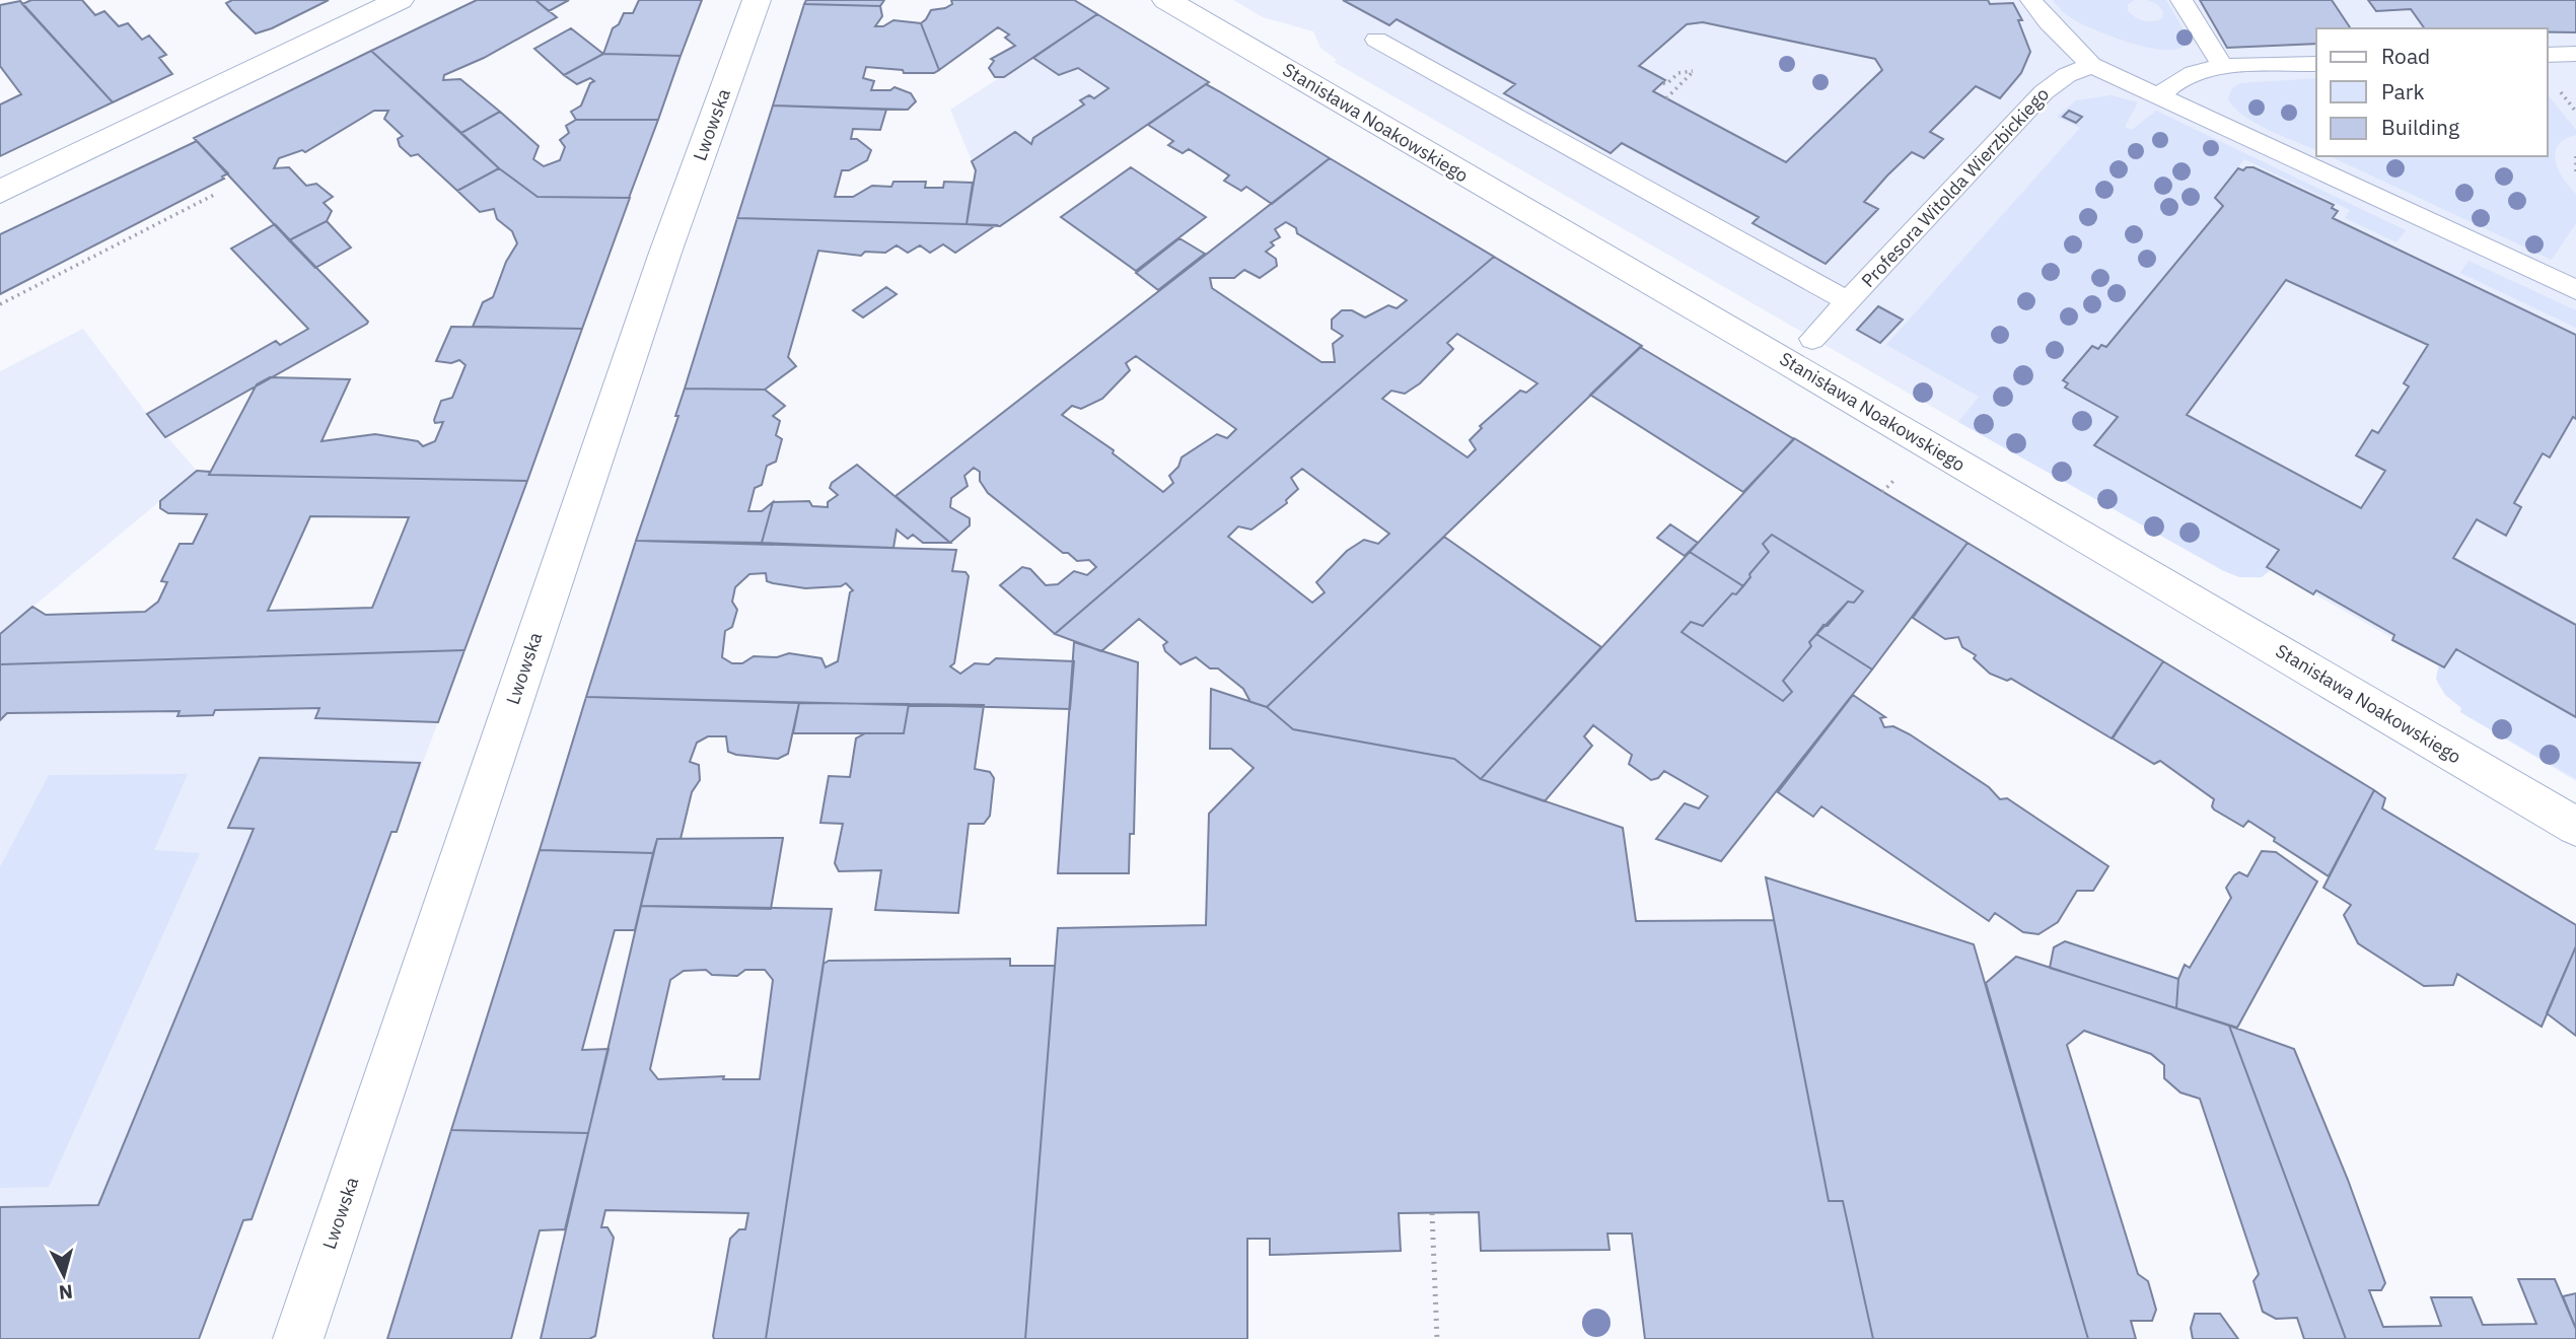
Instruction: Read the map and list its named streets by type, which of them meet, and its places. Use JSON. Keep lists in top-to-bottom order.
{
  "streets": {
    "street": ["Stanisława Noakowskiego", "Lwowska"],
    "lane": ["Profesora Witolda Wierzbickiego"]
  },
  "legend": ["Road", "Park", "Building"],
  "north": "bottom"
}
